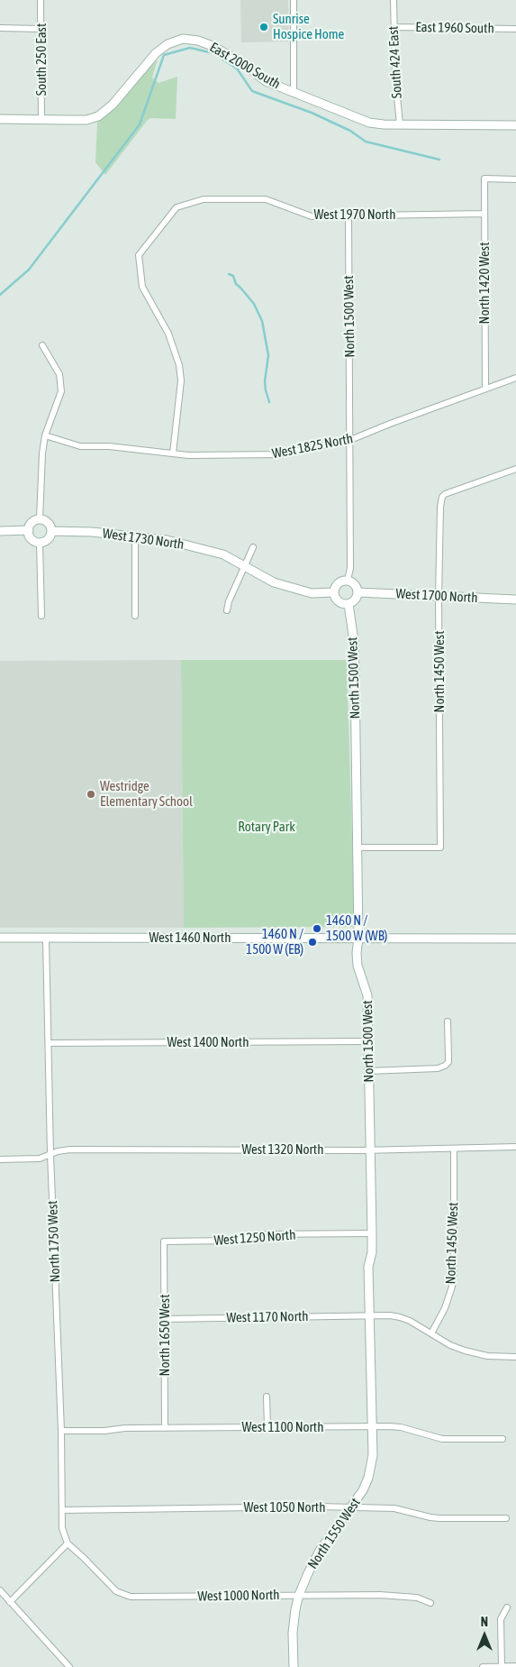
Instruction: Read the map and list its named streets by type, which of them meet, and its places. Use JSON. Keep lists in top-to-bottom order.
{
  "streets": {
    "street": [
      "East 1960 South",
      "South 250 East",
      "South 424 East",
      "East 2000 South",
      "West 1970 North",
      "North 1420 West",
      "North 1500 West",
      "West 1825 North",
      "West 1730 North",
      "West 1700 North",
      "North 1450 West",
      "West 1460 North",
      "West 1400 North",
      "West 1320 North",
      "West 1250 North",
      "North 1750 West",
      "West 1170 North",
      "North 1650 West",
      "West 1100 North",
      "West 1050 North",
      "North 1550 West",
      "West 1000 North"
    ]
  },
  "crossings": [
    ["East 1960 South", "South 424 East"],
    ["South 250 East", "East 2000 South"],
    ["South 424 East", "East 2000 South"],
    ["West 1970 North", "North 1420 West"],
    ["West 1970 North", "North 1500 West"],
    ["West 1970 North", "West 1825 North"],
    ["North 1420 West", "West 1825 North"],
    ["North 1500 West", "West 1825 North"],
    ["North 1500 West", "West 1730 North"],
    ["North 1500 West", "West 1700 North"],
    ["North 1500 West", "North 1450 West"],
    ["North 1500 West", "West 1460 North"],
    ["North 1500 West", "West 1400 North"],
    ["North 1500 West", "West 1320 North"],
    ["North 1500 West", "West 1250 North"],
    ["North 1500 West", "West 1170 North"],
    ["North 1500 West", "West 1100 North"],
    ["North 1500 West", "North 1550 West"],
    ["West 1730 North", "West 1700 North"],
    ["West 1700 North", "North 1450 West"],
    ["North 1450 West", "West 1320 North"],
    ["North 1450 West", "West 1170 North"],
    ["West 1460 North", "North 1750 West"],
    ["West 1400 North", "North 1750 West"],
    ["West 1320 North", "North 1750 West"],
    ["West 1250 North", "North 1650 West"],
    ["North 1750 West", "West 1100 North"],
    ["North 1750 West", "West 1050 North"],
    ["North 1750 West", "West 1000 North"],
    ["West 1170 North", "North 1650 West"],
    ["North 1650 West", "West 1100 North"],
    ["West 1100 North", "North 1550 West"],
    ["West 1050 North", "North 1550 West"],
    ["North 1550 West", "West 1000 North"]
  ],
  "parks": ["Rotary Park"],
  "places": [
    "Sunrise Hospice Home",
    "Westridge Elementary School",
    "1460 N / 1500 W (WB)",
    "1460 N / 1500 W (EB)"
  ],
  "north": "top"
}
